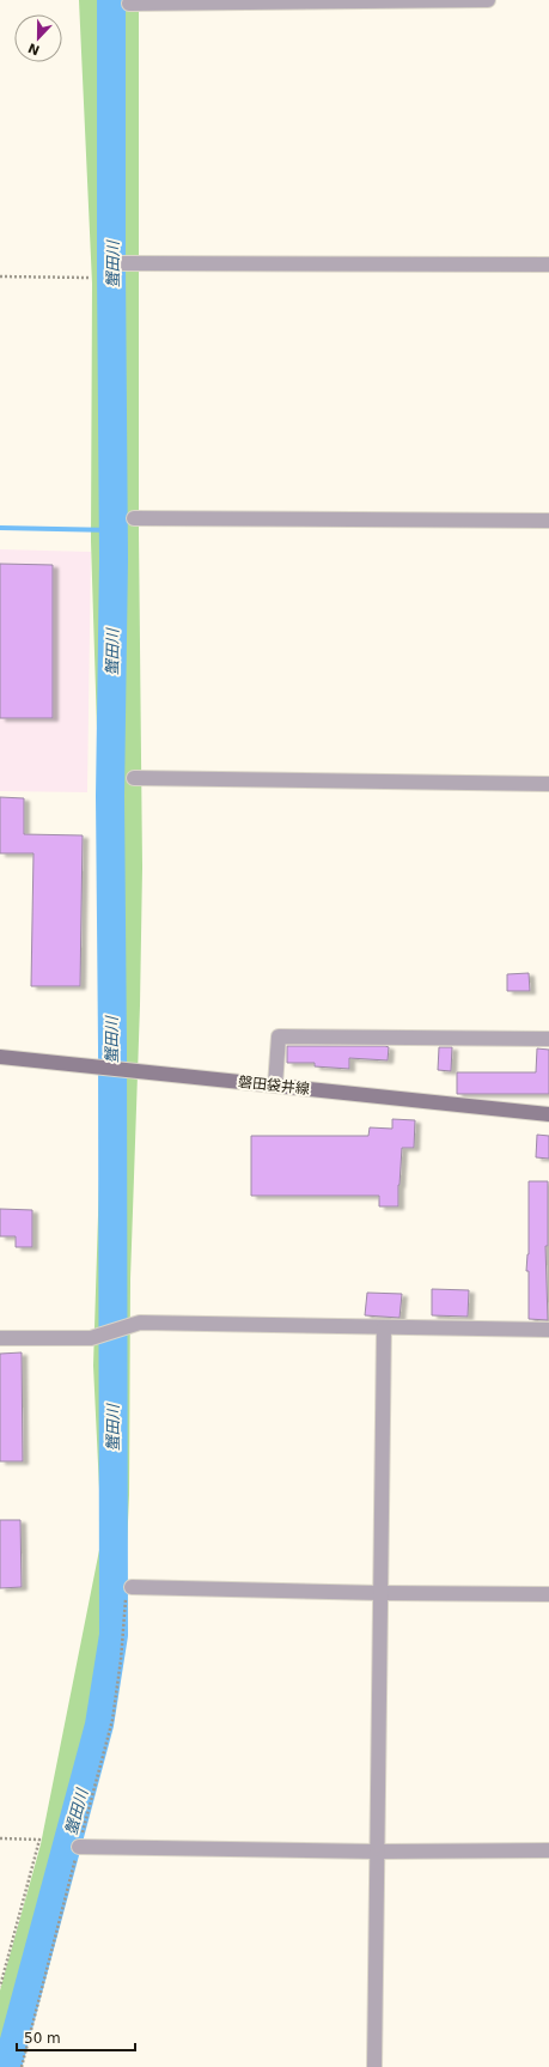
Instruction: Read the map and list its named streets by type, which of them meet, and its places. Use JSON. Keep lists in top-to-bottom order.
{
  "streets": {
    "main road": ["磐田袋井線"]
  },
  "water": ["蟹田川"],
  "scale_bar": "50 m",
  "north": "bottom"
}
